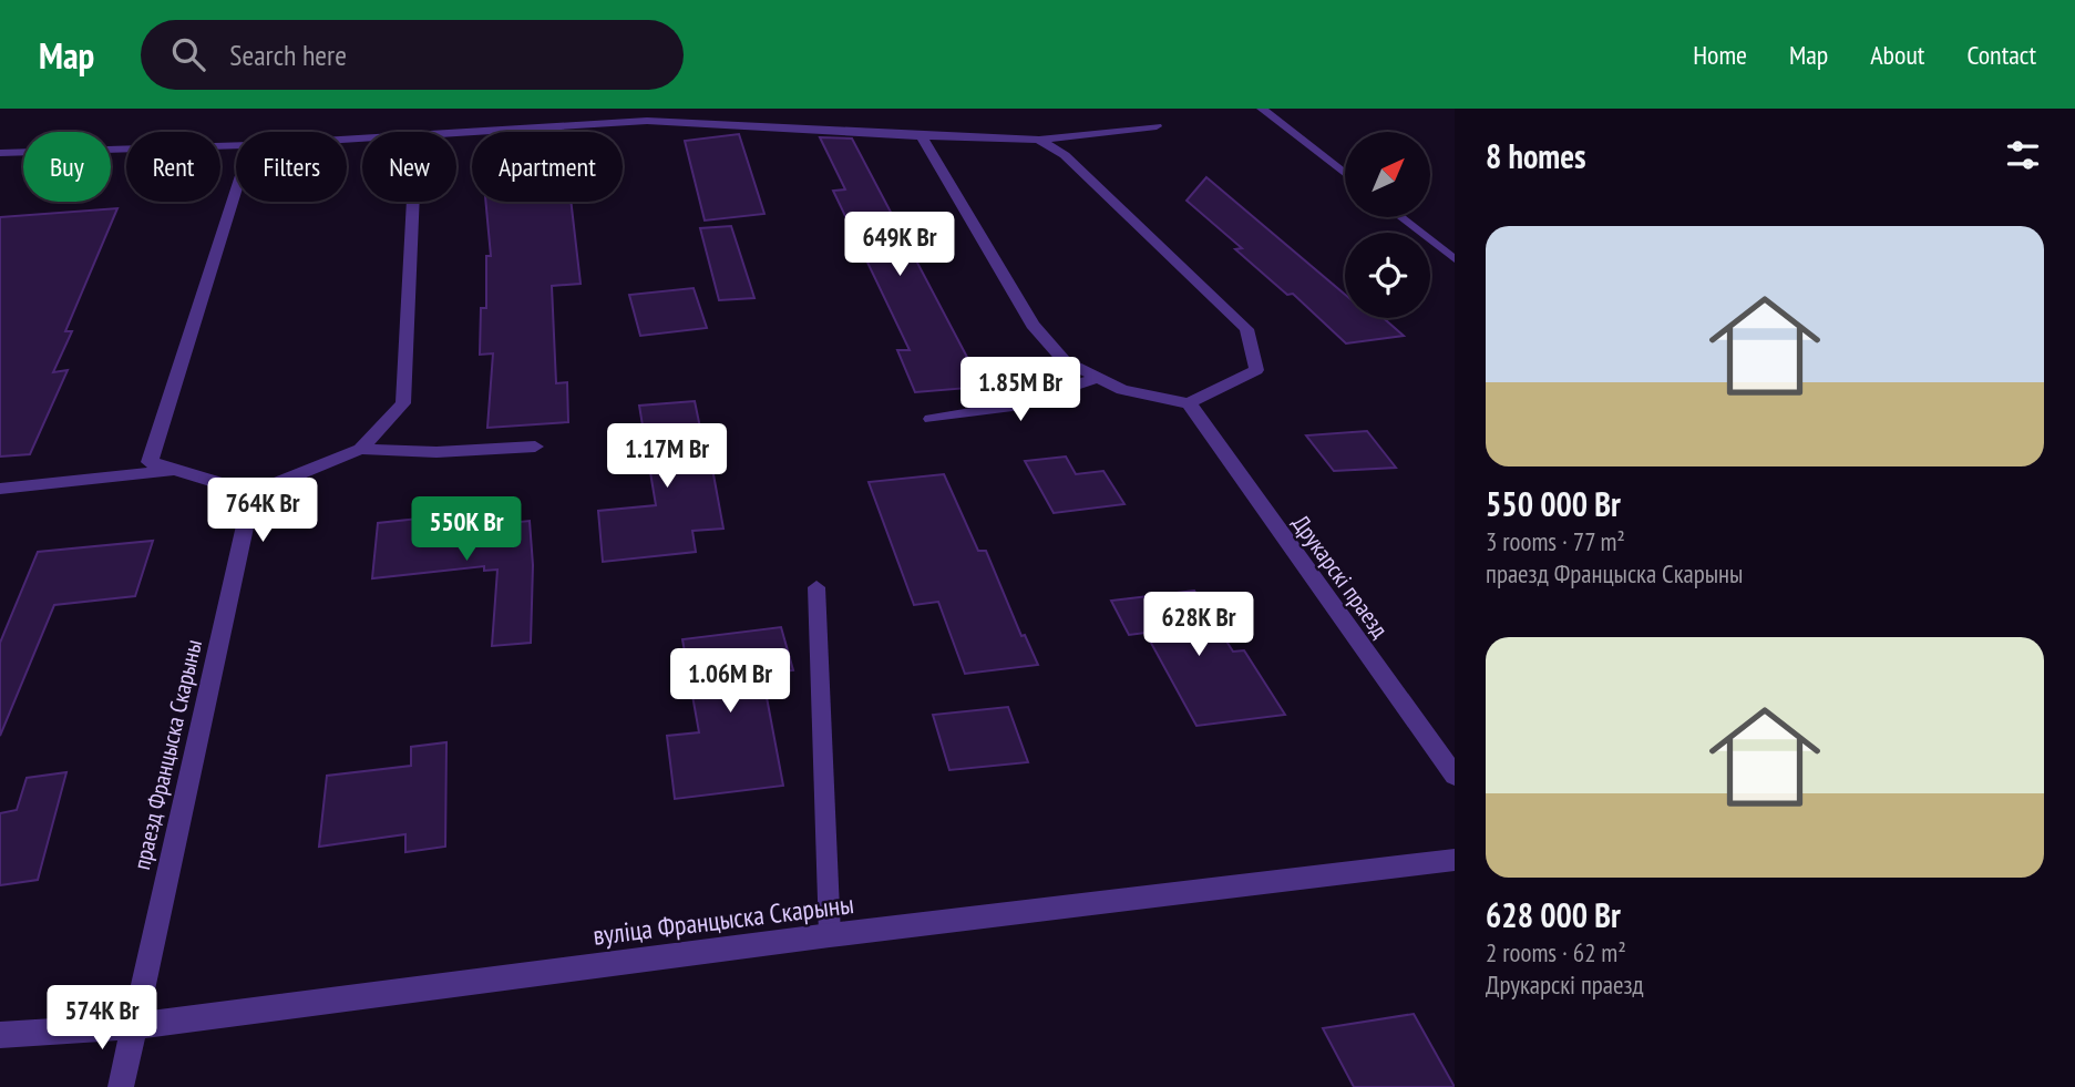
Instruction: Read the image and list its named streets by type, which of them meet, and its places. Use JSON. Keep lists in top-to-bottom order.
{
  "streets": {
    "street": ["Друкарскі праезд", "праезд Францыска Скарыны", "вуліца Францыска Скарыны"]
  },
  "crossings": [
    ["праезд Францыска Скарыны", "вуліца Францыска Скарыны"]
  ],
  "north": "top right",
  "page": {
    "header": "Map",
    "search": "Search here",
    "nav": [
      "Home",
      "Map",
      "About",
      "Contact"
    ],
    "heading": "8 homes",
    "chip": [
      "Buy",
      "Rent",
      "Filters",
      "New",
      "Apartment"
    ],
    "list": [
      {
        "name": "550 000 Br",
        "note": "3 rooms · 77 m² · праезд Францыска Скарыны"
      },
      {
        "name": "628 000 Br",
        "note": "2 rooms · 62 m² · Друкарскі праезд"
      }
    ],
    "price": [
      "649K Br",
      "1.85M Br",
      "1.17M Br",
      "764K Br",
      "550K Br",
      "628K Br",
      "1.06M Br",
      "574K Br"
    ]
  }
}
